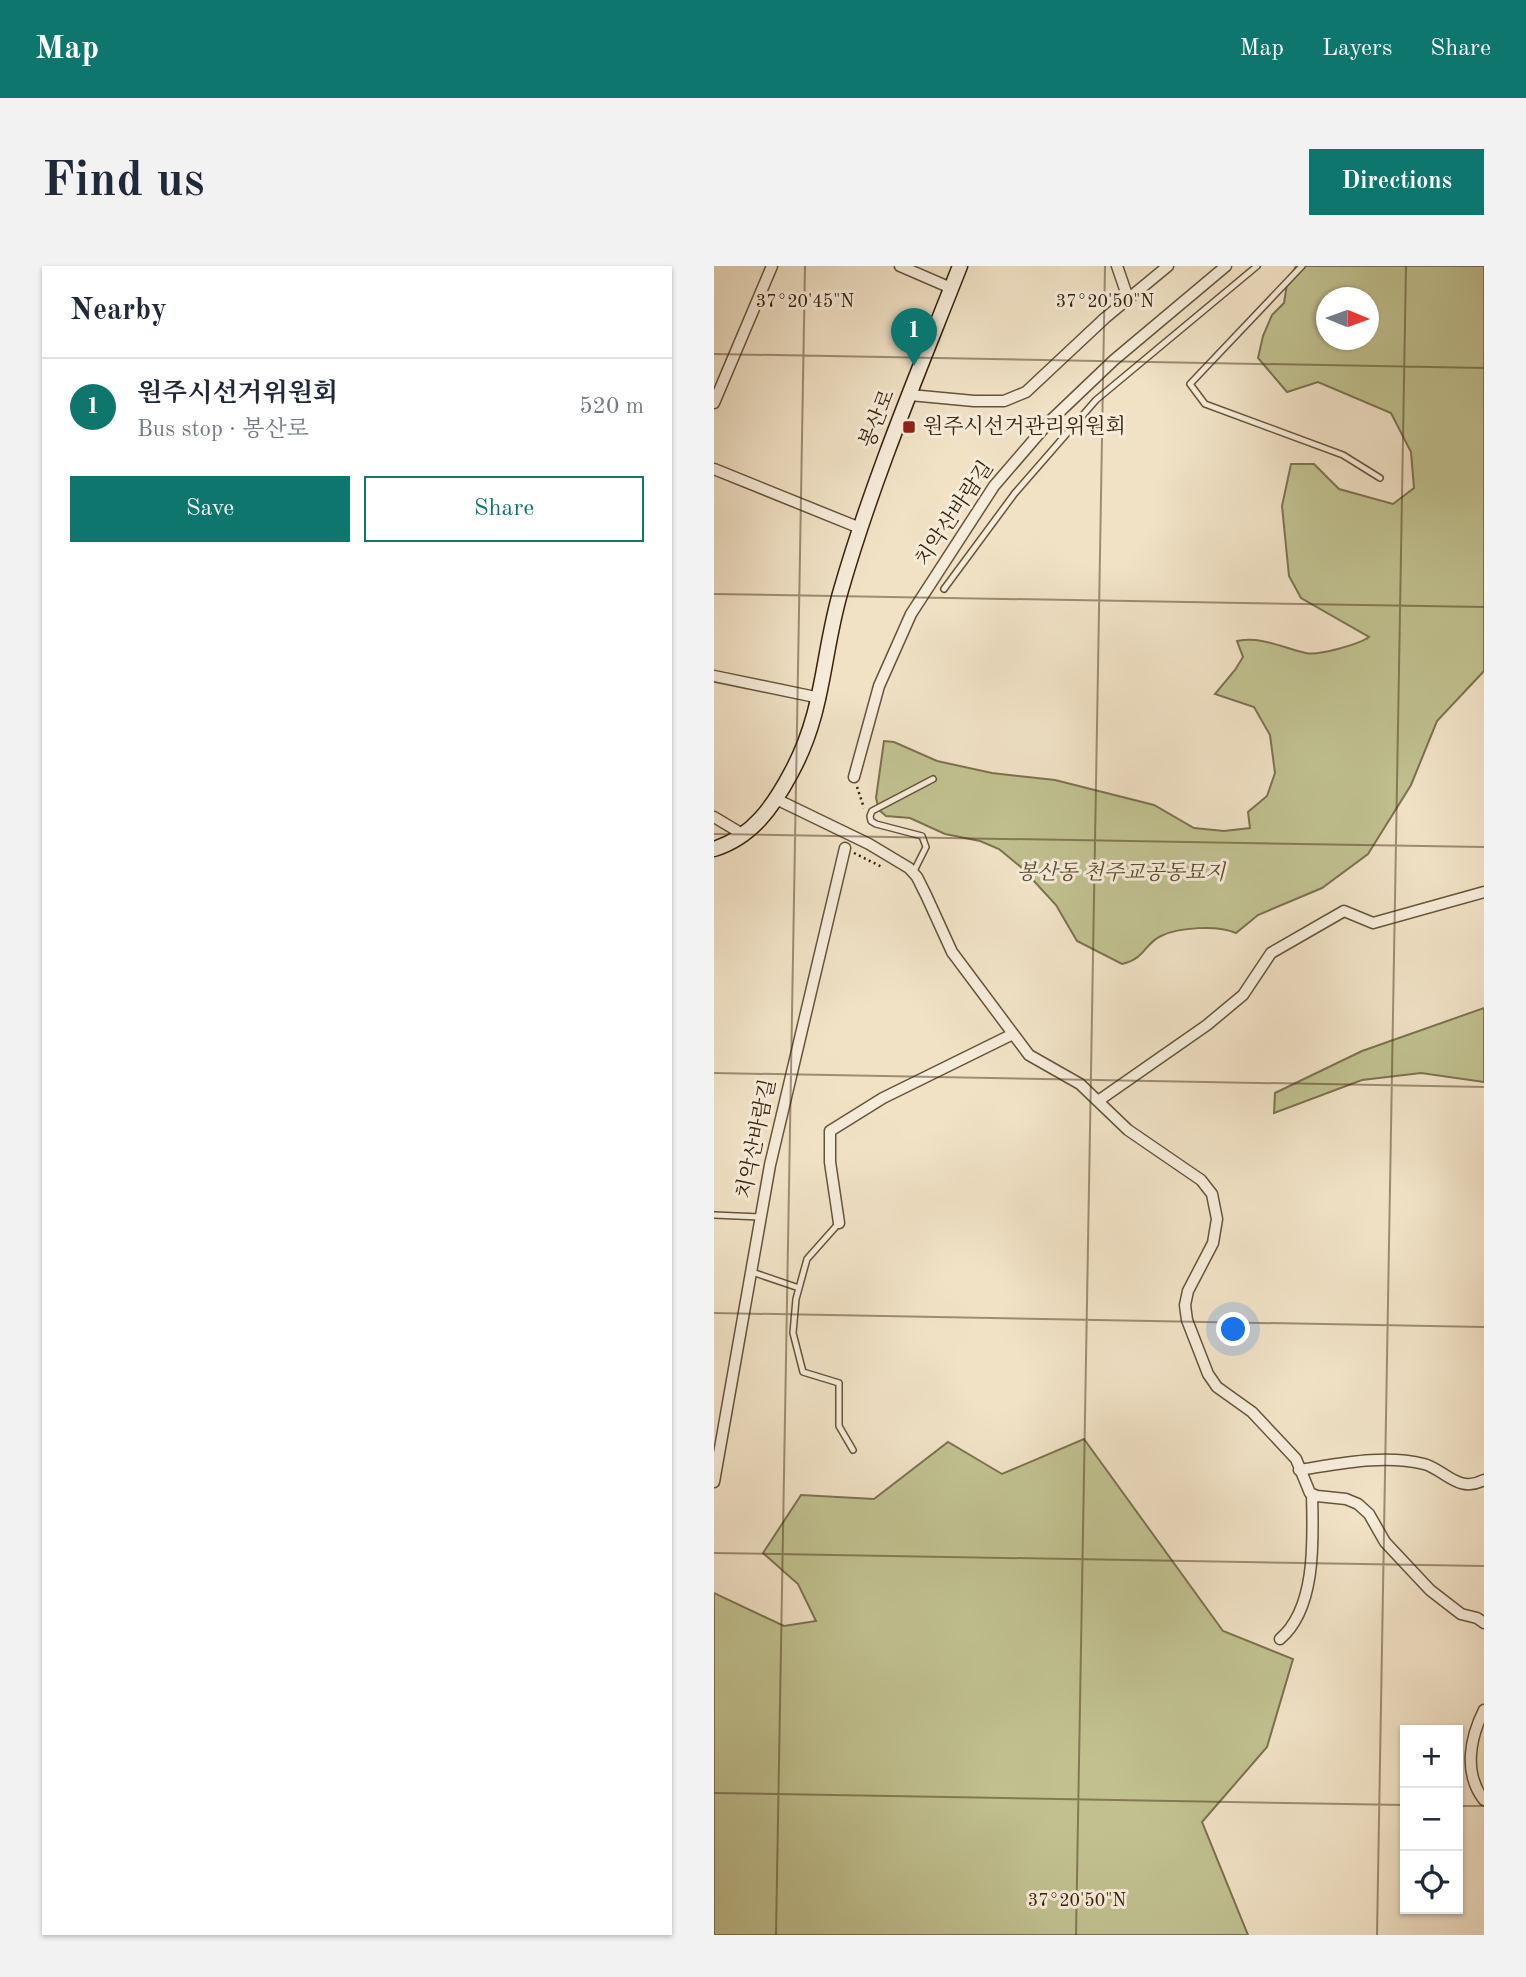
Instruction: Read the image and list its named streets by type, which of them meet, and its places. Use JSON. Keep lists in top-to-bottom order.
{
  "streets": {
    "street": ["봉산로", "치악산바람길"]
  },
  "parks": ["봉산동 천주교공동묘지"],
  "places": {
    "transit": ["원주시선거관리위원회"]
  },
  "north": "right",
  "page": {
    "header": "Map",
    "nav": ["Map", "Layers", "Share"],
    "buttons": [
      "Directions",
      ["Save", "Share"]
    ],
    "title": "Find us",
    "heading": "Nearby",
    "pins": "1",
    "list": [
      {
        "mark": "1",
        "name": "원주시선거위원회",
        "note": "Bus stop · 봉산로",
        "value": "520 m"
      }
    ],
    "map_buttons": ["+", "−"]
  },
  "coordinates": ["37°20'45\"N", "37°20'50\"N"]
}
